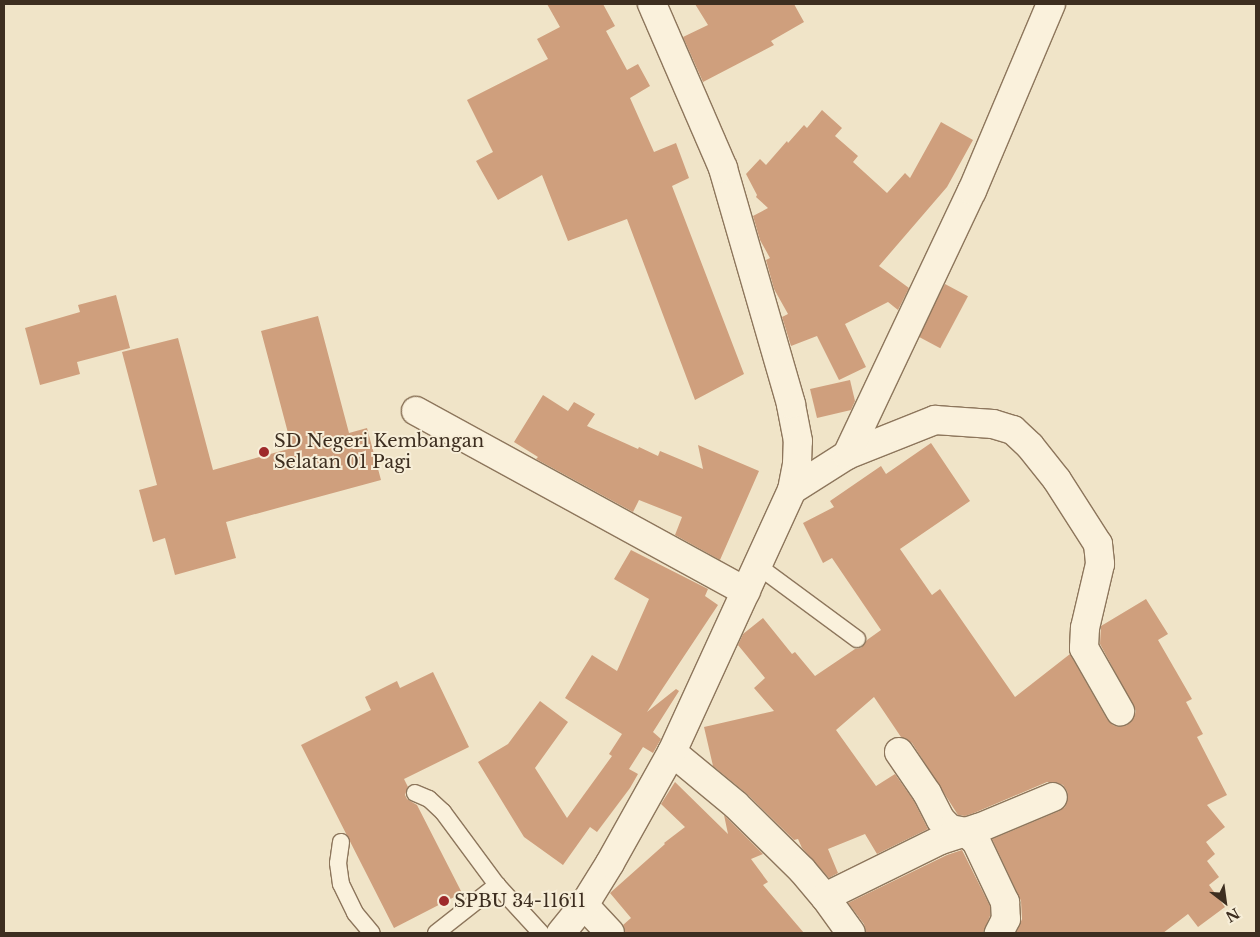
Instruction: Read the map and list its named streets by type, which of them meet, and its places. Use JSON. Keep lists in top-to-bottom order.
{
  "places": ["SD Negeri Kembangan Selatan 01 Pagi", "SPBU 34-11611"],
  "north": "bottom right"
}
